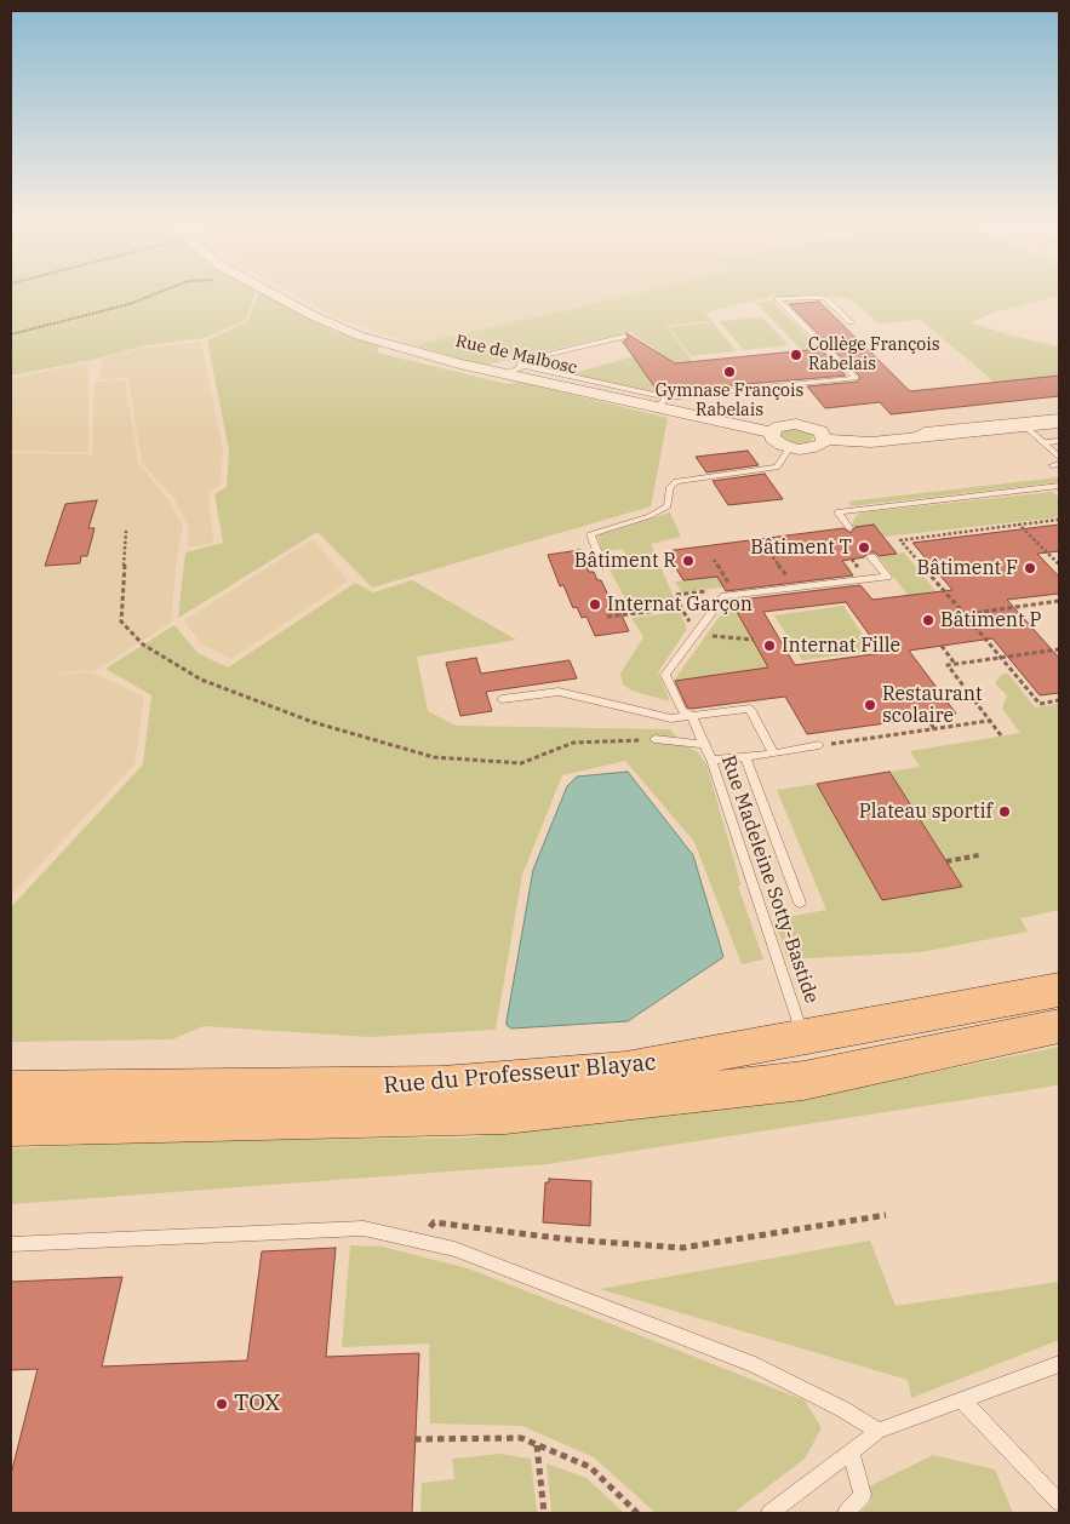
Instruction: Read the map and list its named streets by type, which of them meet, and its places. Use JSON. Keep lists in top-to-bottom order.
{
  "streets": {
    "main road": ["Rue du Professeur Blayac"],
    "street": ["Rue de Malbosc"],
    "lane": ["Rue Madeleine Sotty-Bastide"]
  },
  "crossings": [
    ["Rue Madeleine Sotty-Bastide", "Rue du Professeur Blayac"]
  ],
  "places": [
    "Collège François Rabelais",
    "Gymnase François Rabelais",
    "Bâtiment T",
    "Bâtiment R",
    "Bâtiment F",
    "Internat Garçon",
    "Bâtiment P",
    "Internat Fille",
    "Restaurant scolaire",
    "Plateau sportif",
    "TOX"
  ]
}
